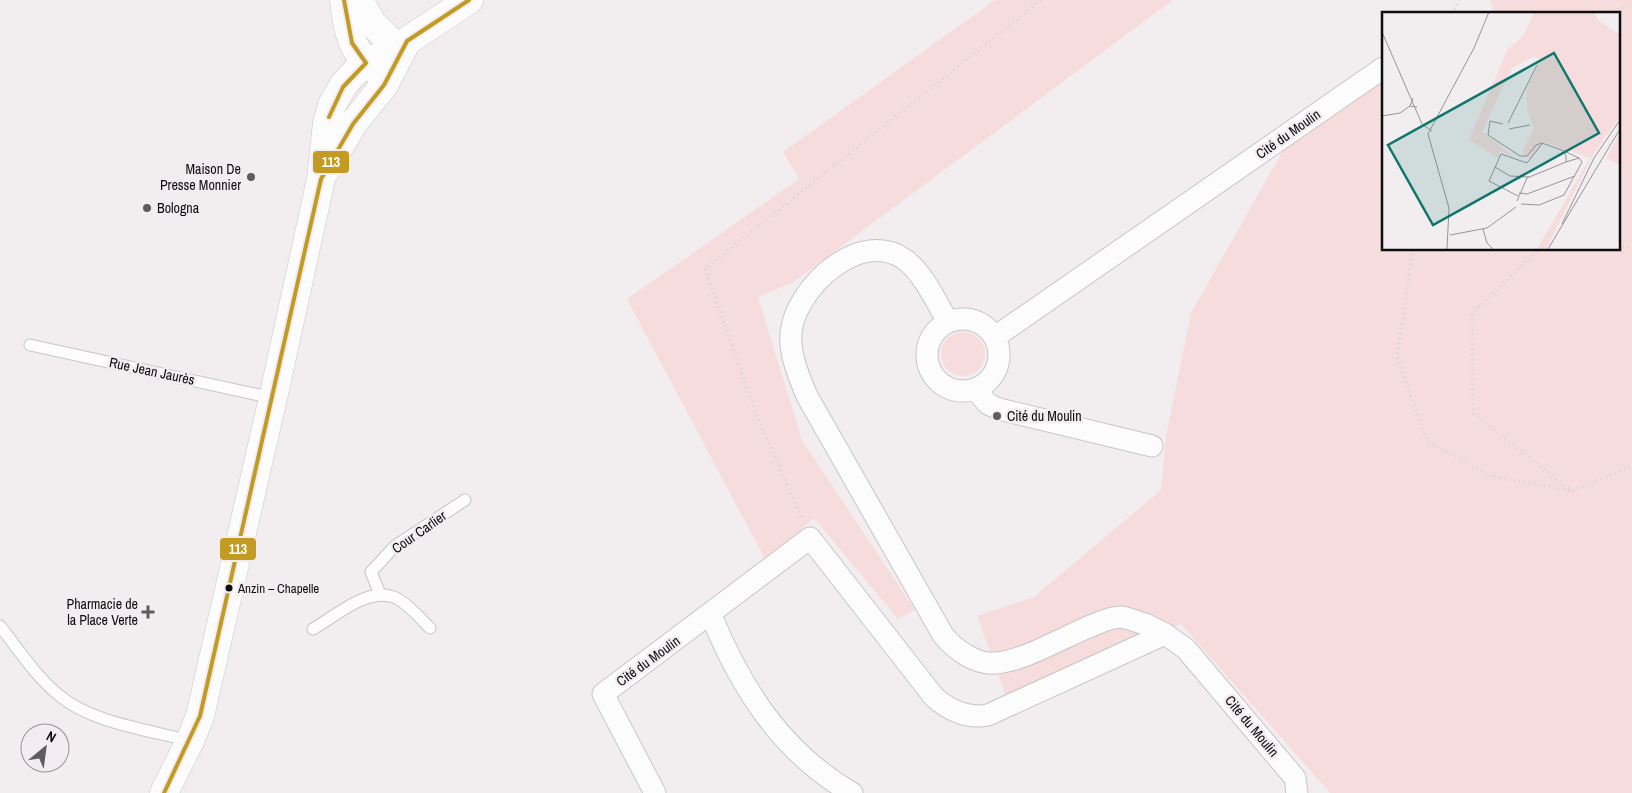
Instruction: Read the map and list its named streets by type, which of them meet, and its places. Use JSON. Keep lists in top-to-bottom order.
{
  "streets": {
    "street": ["Cité du Moulin"],
    "lane": ["Rue Jean Jaurès", "Cour Carlier"]
  },
  "places": {
    "other": [
      "Maison De Presse Monnier",
      "Bologna",
      "Cité du Moulin",
      "Anzin – Chapelle"
    ],
    "health": ["Pharmacie de la Place Verte"]
  },
  "lines": ["transit line 113"],
  "north": "top right"
}
